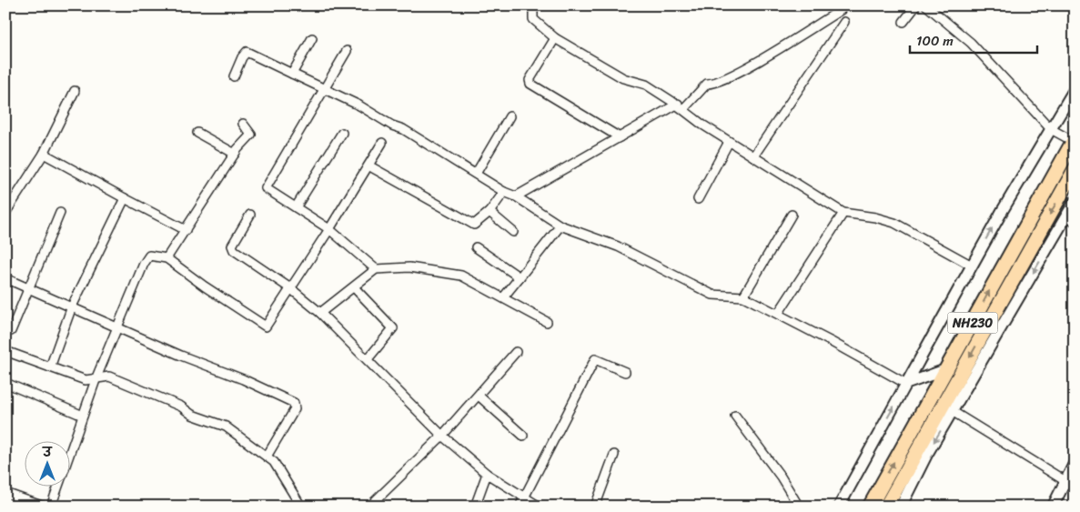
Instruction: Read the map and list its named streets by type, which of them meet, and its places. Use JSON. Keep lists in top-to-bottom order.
{
  "streets": {
    "highway": ["NH230"]
  },
  "scale_bar": "100 m",
  "north": "top"
}
